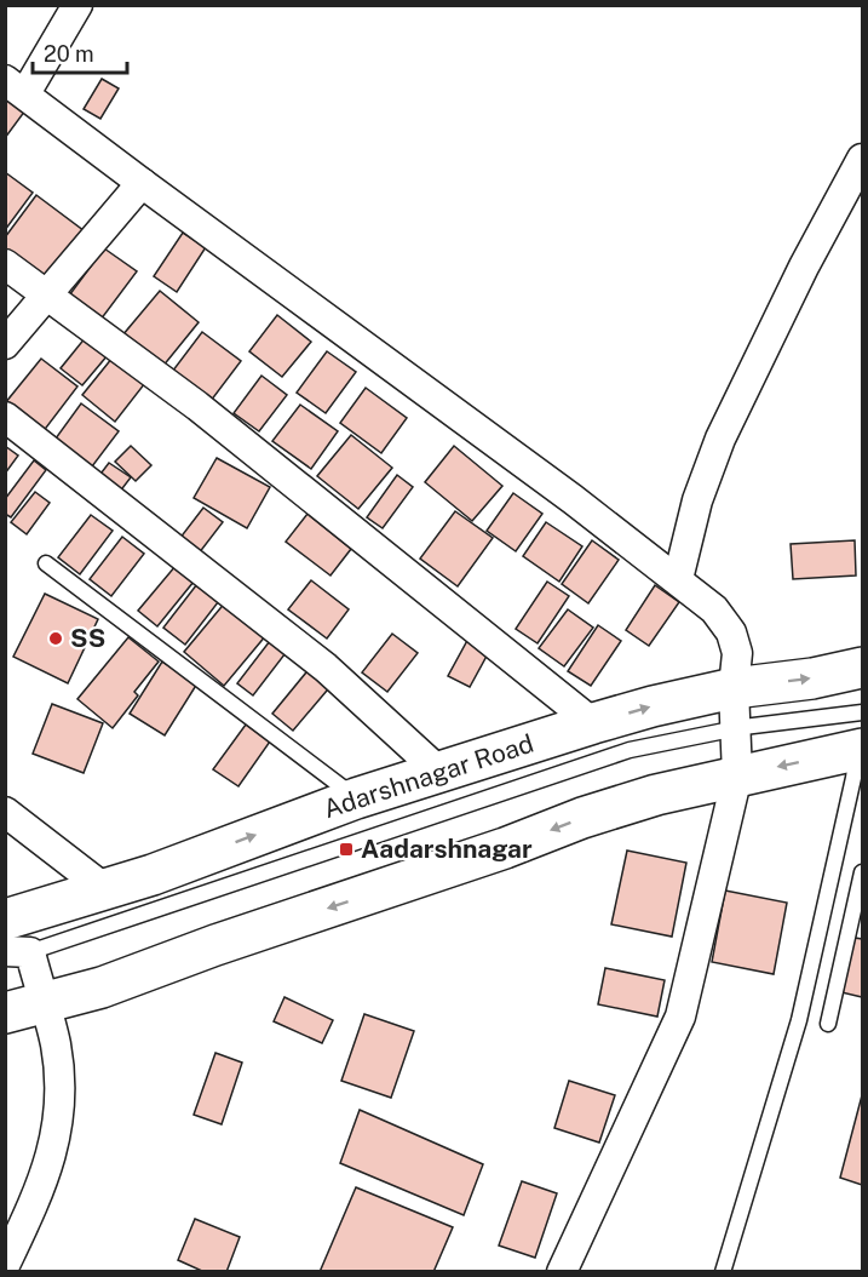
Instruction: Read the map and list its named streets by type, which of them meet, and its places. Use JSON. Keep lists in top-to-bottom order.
{
  "streets": {
    "main road": ["Adarshnagar Road"]
  },
  "places": {
    "other": ["SS"],
    "transit": ["Aadarshnagar"]
  },
  "scale_bar": "20 m"
}
